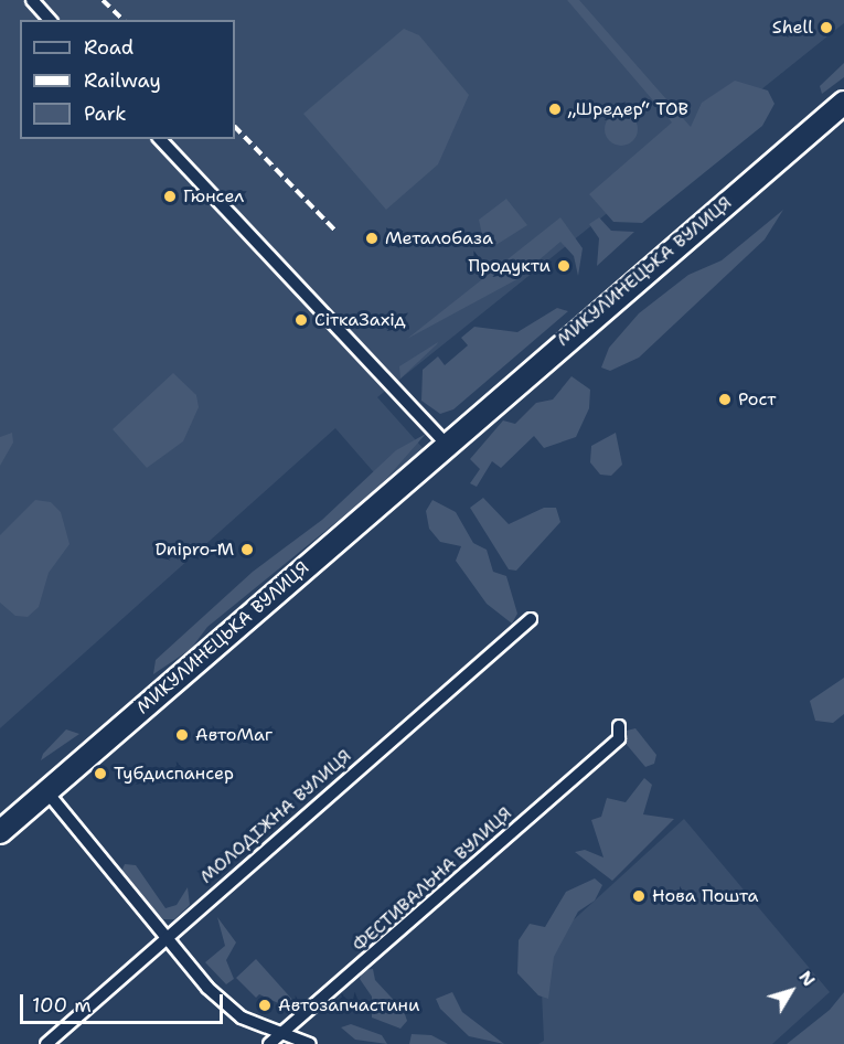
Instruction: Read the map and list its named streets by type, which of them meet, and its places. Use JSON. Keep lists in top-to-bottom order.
{
  "streets": {
    "highway": ["МИКУЛИНЕЦЬКА ВУЛИЦЯ"],
    "street": ["МОЛОДІЖНА ВУЛИЦЯ", "ФЕСТИВАЛЬНА ВУЛИЦЯ"]
  },
  "places": [
    "Shell",
    "„Шредер“ ТОВ",
    "Гюнсел",
    "Металобаза",
    "Продукти",
    "СіткаЗахід",
    "Рост",
    "Dnipro-M",
    "АвтоМаг",
    "Тубдиспансер",
    "Нова Пошта",
    "Автозапчастини"
  ],
  "legend": ["Road", "Railway", "Park"],
  "scale_bar": "100 m",
  "north": "top right"
}
